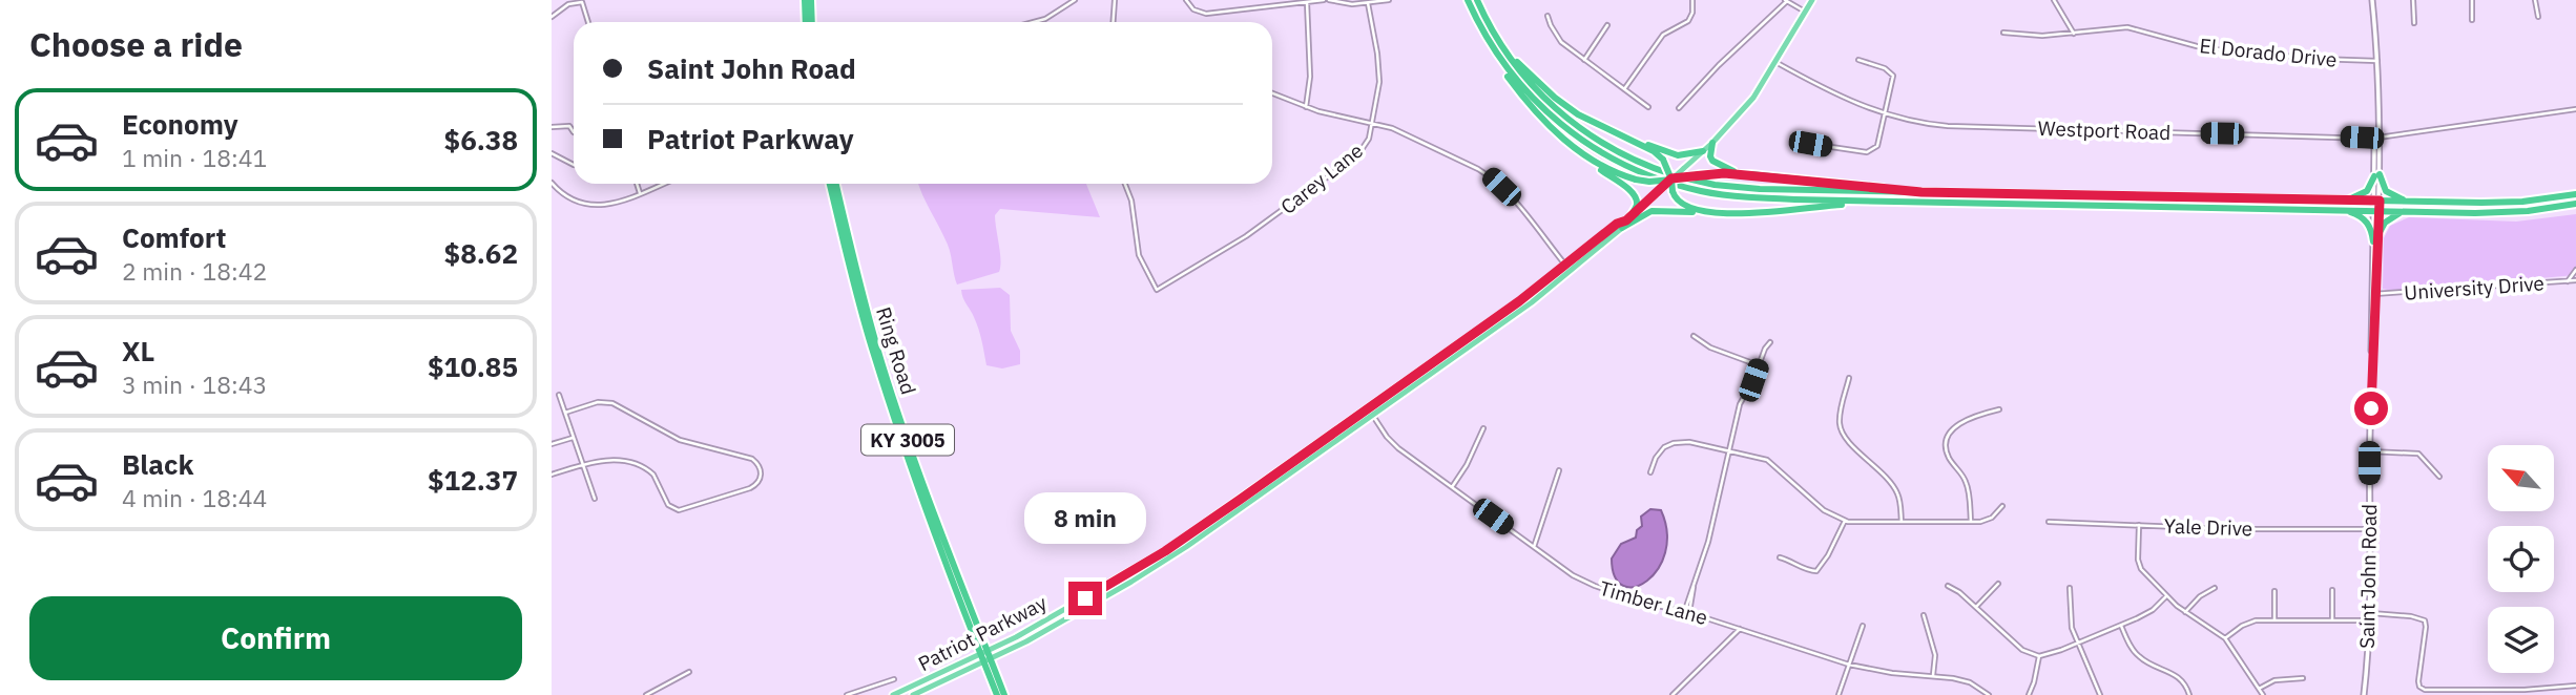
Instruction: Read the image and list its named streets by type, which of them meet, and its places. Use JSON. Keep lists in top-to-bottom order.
{
  "streets": {
    "highway": ["Ring Road", "KY 3005"],
    "main road": ["Patriot Parkway"],
    "street": [
      "El Dorado Drive",
      "Westport Road",
      "Carey Lane",
      "University Drive",
      "Yale Drive",
      "Saint John Road",
      "Timber Lane"
    ]
  },
  "crossings": [
    ["El Dorado Drive", "Saint John Road"],
    ["Westport Road", "Saint John Road"],
    ["Westport Road", "Patriot Parkway"],
    ["University Drive", "Saint John Road"],
    ["Ring Road", "Patriot Parkway"],
    ["Yale Drive", "Saint John Road"],
    ["Timber Lane", "Patriot Parkway"]
  ],
  "north": "top left",
  "page": {
    "heading": "Choose a ride",
    "banner": ["Saint John Road", "Patriot Parkway"],
    "list": [
      {
        "name": "Economy",
        "note": "1 min · 18:41",
        "value": "$6.38"
      },
      {
        "name": "Comfort",
        "note": "2 min · 18:42",
        "value": "$8.62"
      },
      {
        "name": "XL",
        "note": "3 min · 18:43",
        "value": "$10.85"
      },
      {
        "name": "Black",
        "note": "4 min · 18:44",
        "value": "$12.37"
      }
    ],
    "bubble": "8 min",
    "buttons": "Confirm"
  }
}
